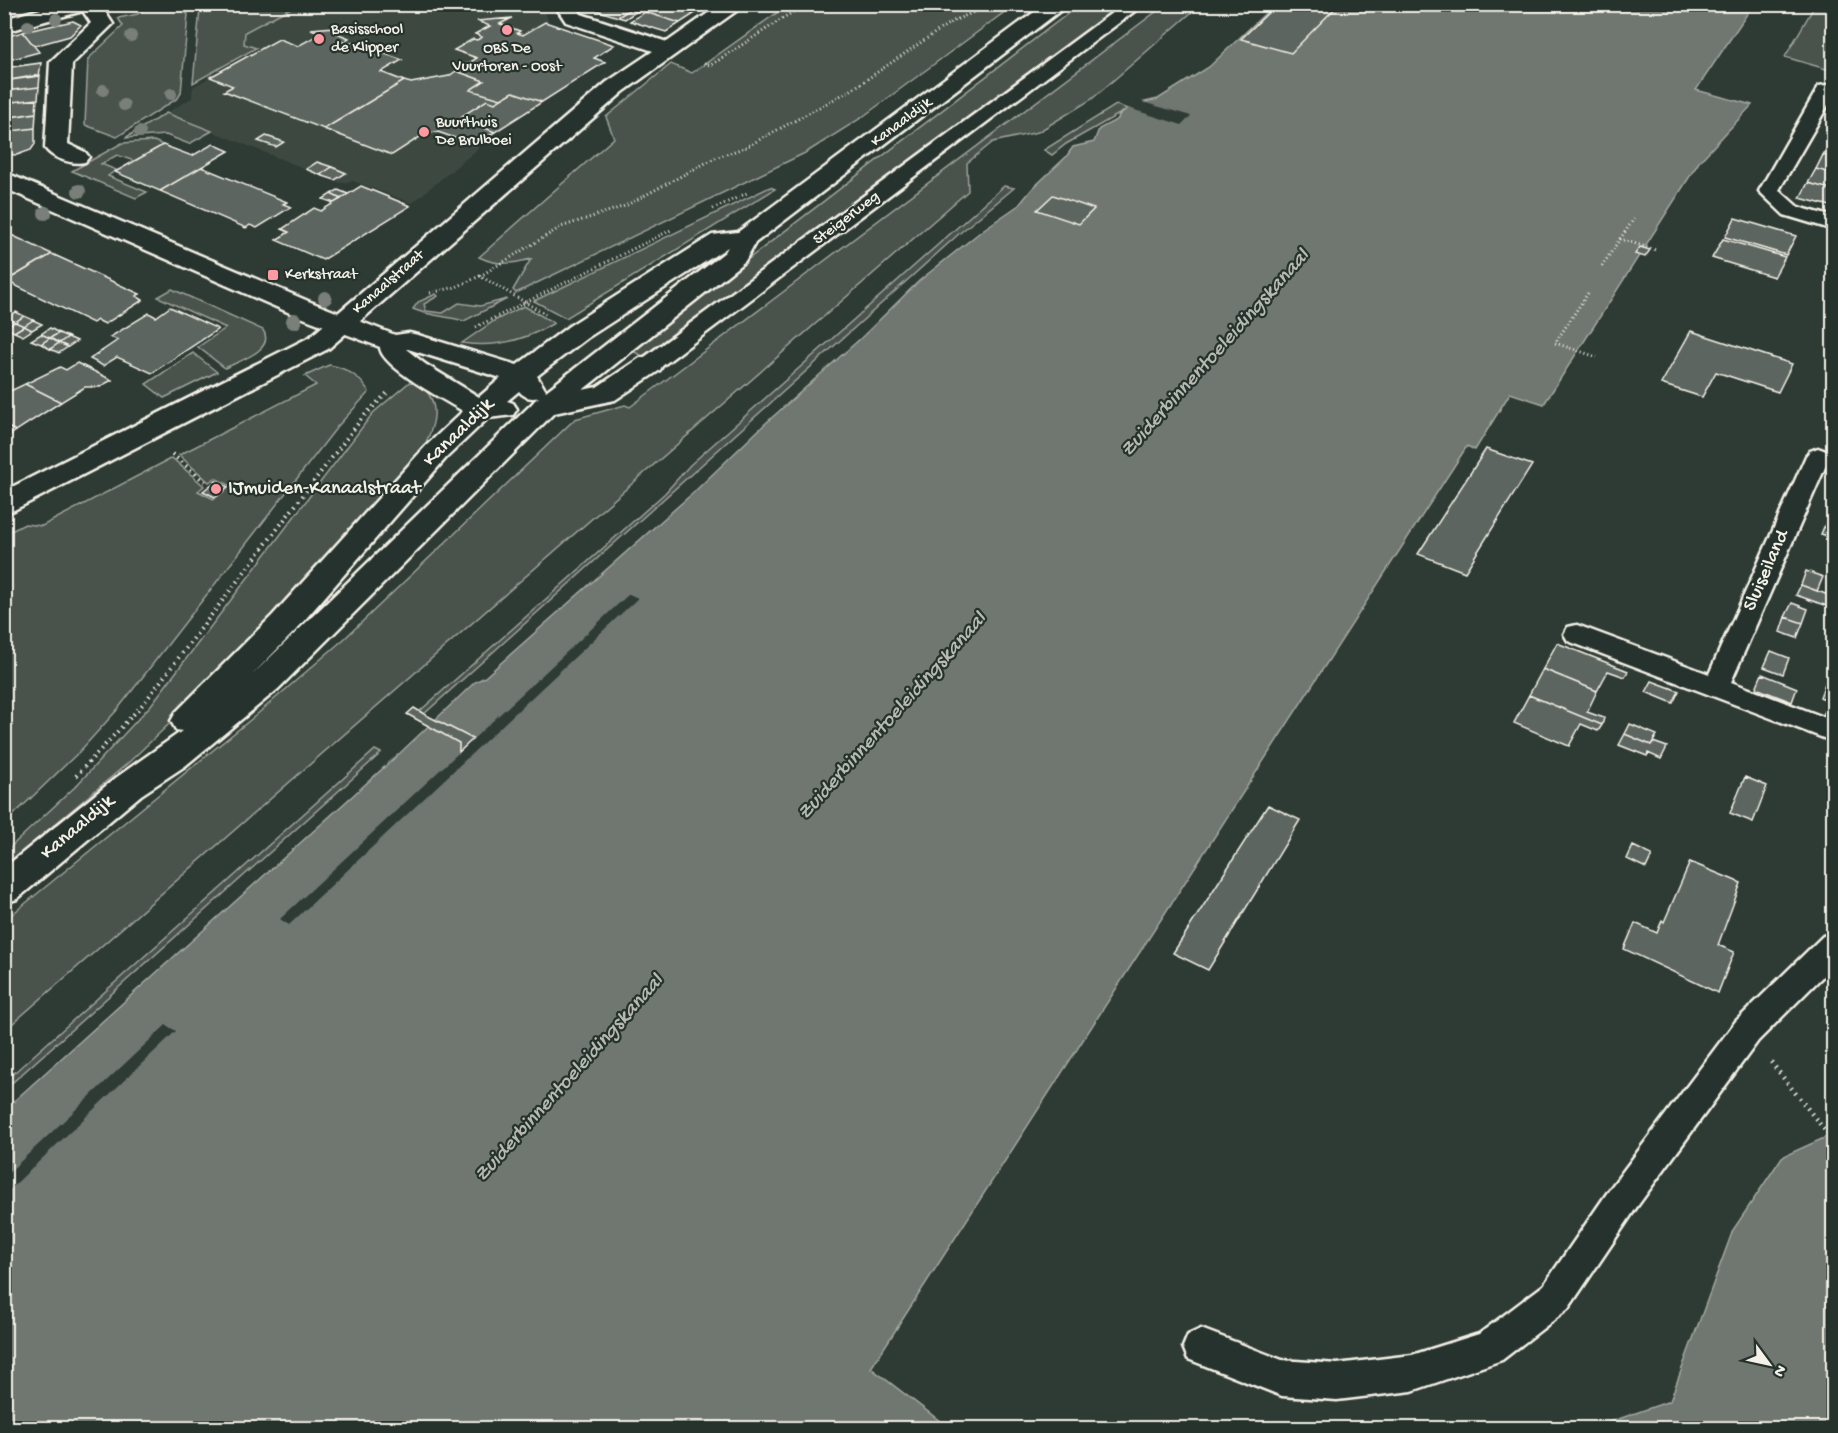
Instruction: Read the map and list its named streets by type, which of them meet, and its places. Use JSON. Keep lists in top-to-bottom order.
{
  "streets": {
    "street": ["Kanaaldijk", "Steigerweg", "Kanaalstraat"],
    "lane": ["Sluiseiland"]
  },
  "crossings": [
    ["Kanaaldijk", "Steigerweg"]
  ],
  "water": ["Zuiderbinnentoeleidingskanaal"],
  "places": {
    "other": [
      "OBS De Vuurtoren - Oost",
      "Basisschool de Klipper",
      "Buurthuis De Brulboei",
      "IJmuiden-Kanaalstraat"
    ],
    "transit": ["Kerkstraat"]
  },
  "north": "bottom right"
}
